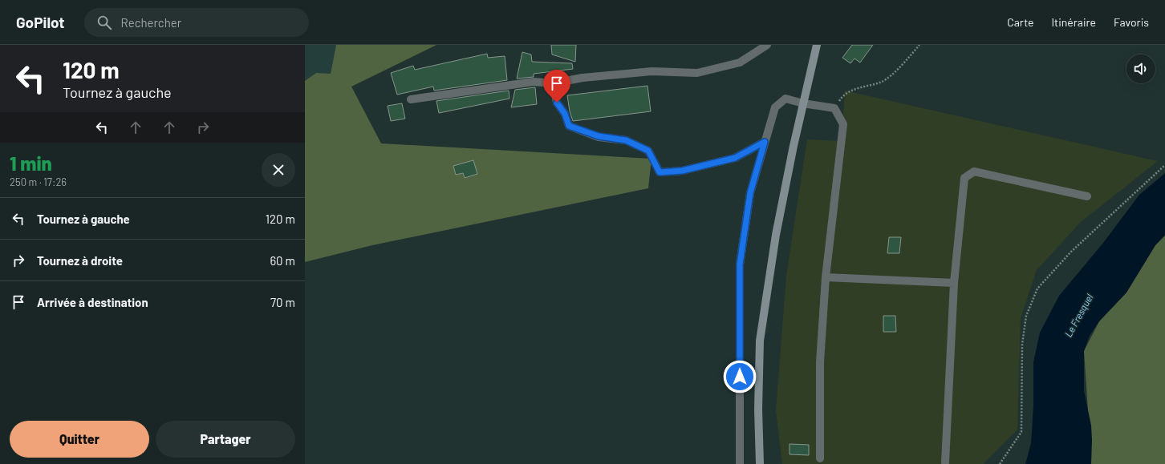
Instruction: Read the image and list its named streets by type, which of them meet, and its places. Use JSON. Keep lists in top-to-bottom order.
{
  "water": ["Le Fresquel"],
  "page": {
    "header": "GoPilot",
    "search": "Rechercher",
    "nav": ["Carte", "Itinéraire", "Favoris"],
    "turn": ["120 m", "Tournez à gauche"],
    "heading": ["1 min", "250 m · 17:26"],
    "list": [
      {
        "name": "Tournez à gauche",
        "value": "120 m"
      },
      {
        "name": "Tournez à droite",
        "value": "60 m"
      },
      {
        "name": "Arrivée à destination",
        "value": "70 m"
      }
    ],
    "buttons": ["Quitter", "Partager"]
  }
}
